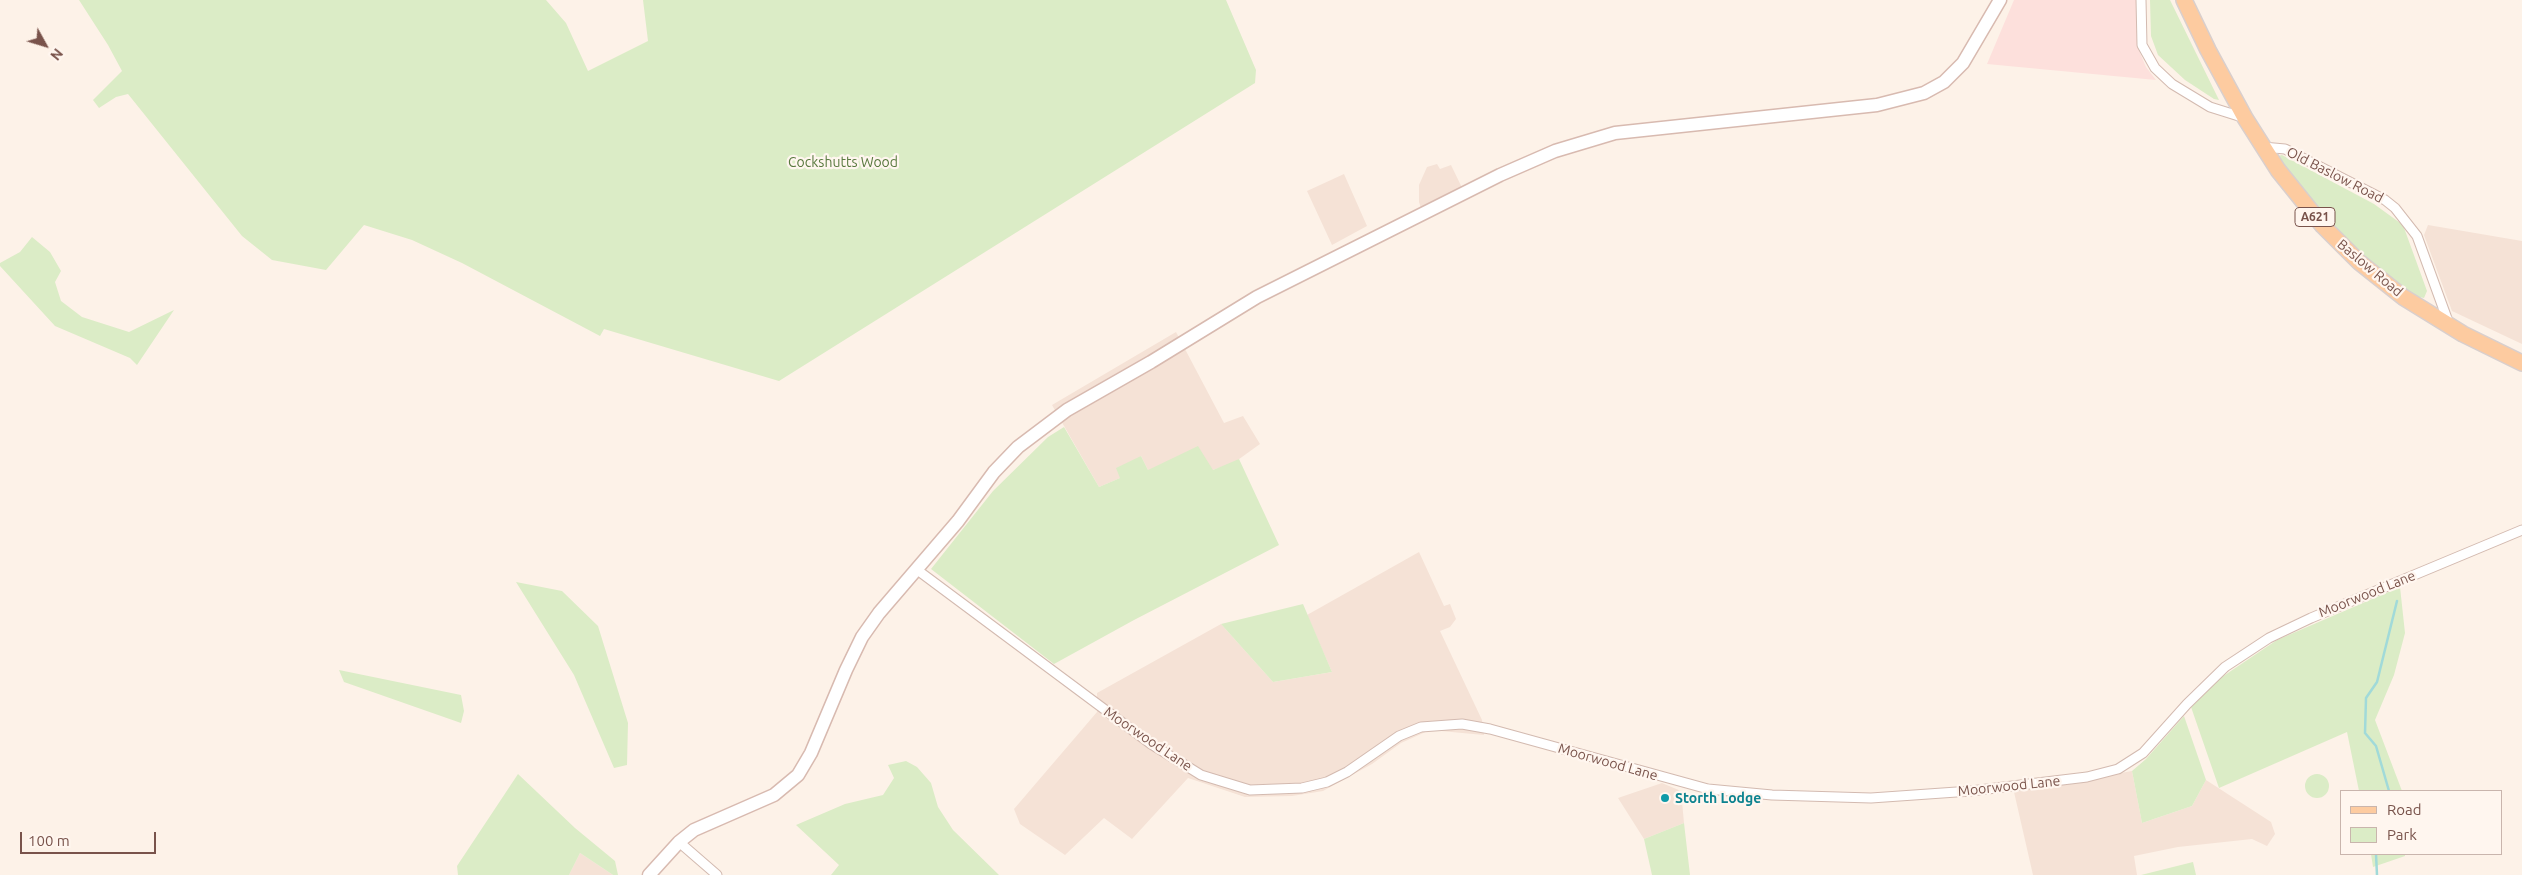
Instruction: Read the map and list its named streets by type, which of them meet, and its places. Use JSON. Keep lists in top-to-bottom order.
{
  "streets": {
    "main road": ["A621", "Baslow Road"],
    "street": ["Old Baslow Road", "Moorwood Lane"]
  },
  "crossings": [
    ["Old Baslow Road", "Baslow Road"]
  ],
  "parks": ["Cockshutts Wood"],
  "places": ["Storth Lodge"],
  "legend": ["Road", "Park"],
  "scale_bar": "100 m",
  "north": "bottom right"
}
